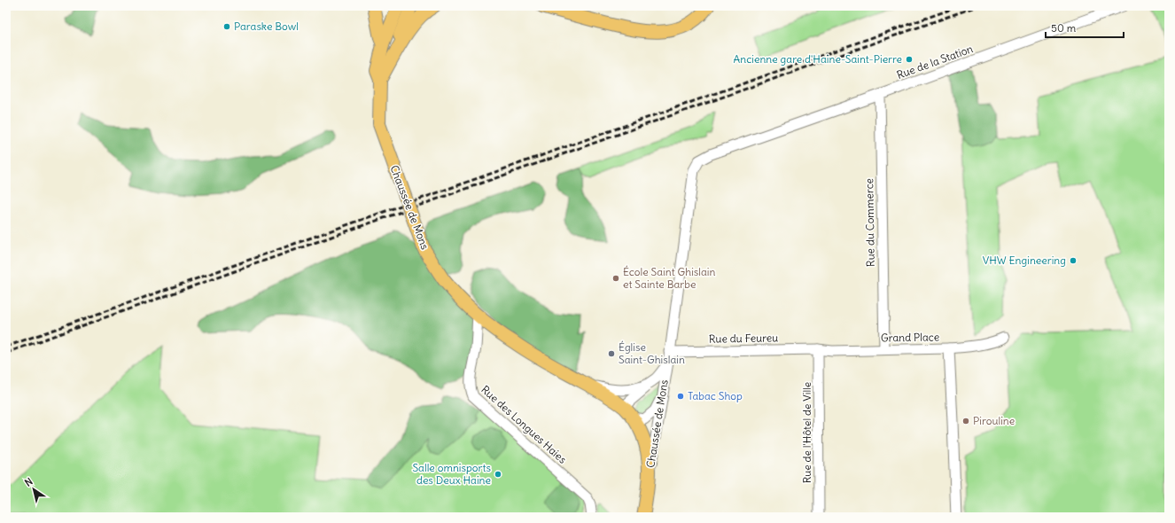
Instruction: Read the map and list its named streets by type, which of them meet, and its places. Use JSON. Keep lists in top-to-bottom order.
{
  "streets": {
    "main road": ["Chaussée de Mons"],
    "street": [
      "Rue de la Station",
      "Rue du Commerce",
      "Grand Place",
      "Rue du Feureu",
      "Rue des Longues Haies",
      "Rue de l'Hôtel de Ville"
    ]
  },
  "crossings": [
    ["Rue de la Station", "Chaussée de Mons"],
    ["Rue de la Station", "Rue du Commerce"],
    ["Chaussée de Mons", "Rue du Feureu"],
    ["Chaussée de Mons", "Rue des Longues Haies"],
    ["Rue du Commerce", "Grand Place"],
    ["Grand Place", "Rue du Feureu"],
    ["Grand Place", "Rue de l'Hôtel de Ville"],
    ["Rue du Feureu", "Rue de l'Hôtel de Ville"]
  ],
  "places": [
    "Paraske Bowl",
    "Ancienne gare d'Haine-Saint-Pierre",
    "VHW Engineering",
    "École Saint Ghislain et Sainte Barbe",
    "Église Saint-Ghislain",
    "Tabac Shop",
    "Pirouline",
    "Salle omnisports des Deux Haine"
  ],
  "scale_bar": "50 m",
  "north": "top left"
}
